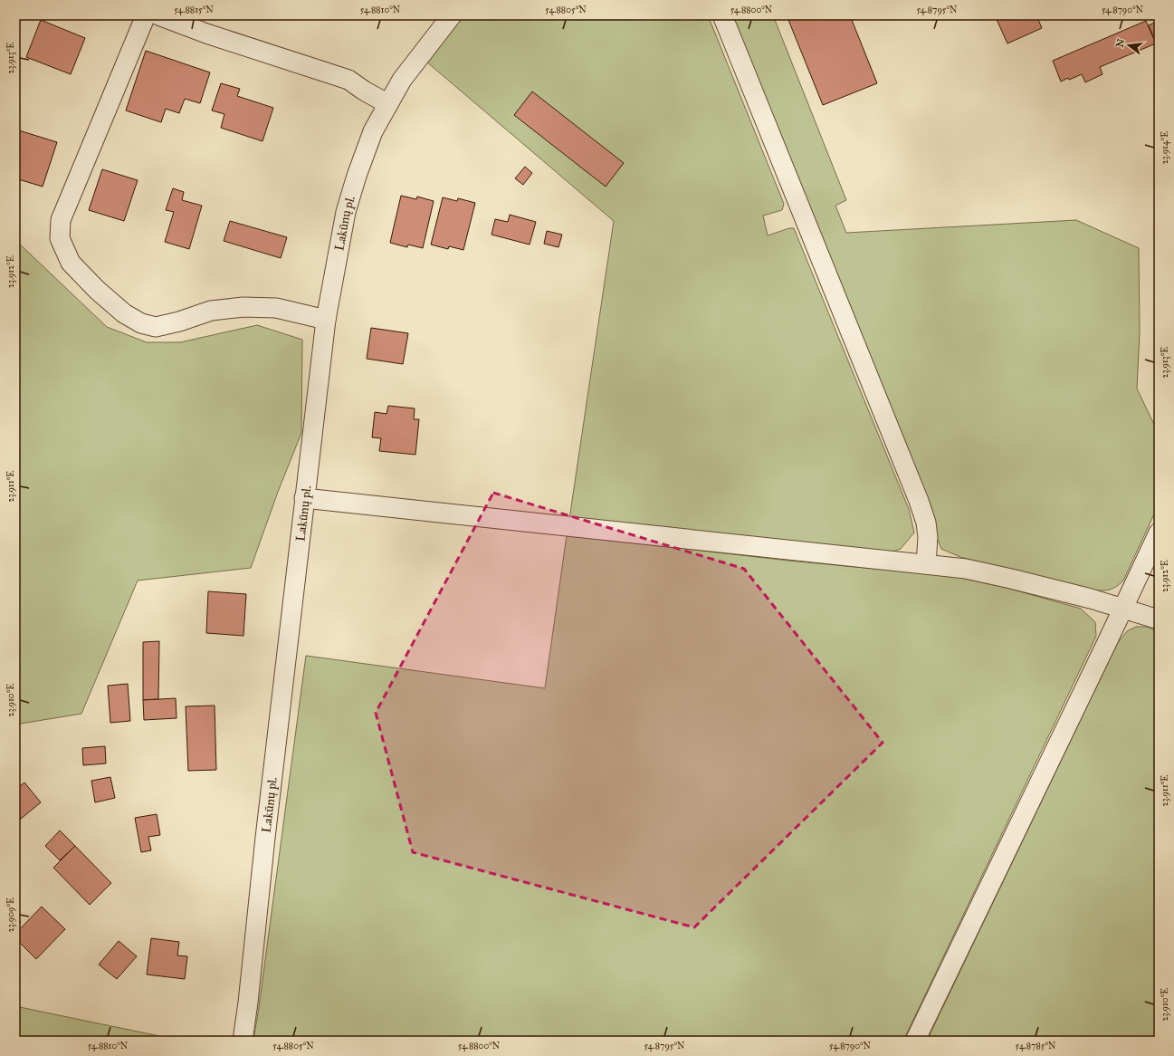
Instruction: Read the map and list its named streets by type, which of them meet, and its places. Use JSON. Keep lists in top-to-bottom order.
{
  "streets": {
    "street": ["Lakūnų pl."]
  },
  "north": "left",
  "coordinates": [
    "54.8815°N",
    "54.8810°N",
    "54.8805°N",
    "54.8800°N",
    "54.8795°N",
    "54.8790°N",
    "23.913°E",
    "23.914°E",
    "23.912°E",
    "23.911°E",
    "23.910°E",
    "23.909°E",
    "54.8785°N"
  ]
}
